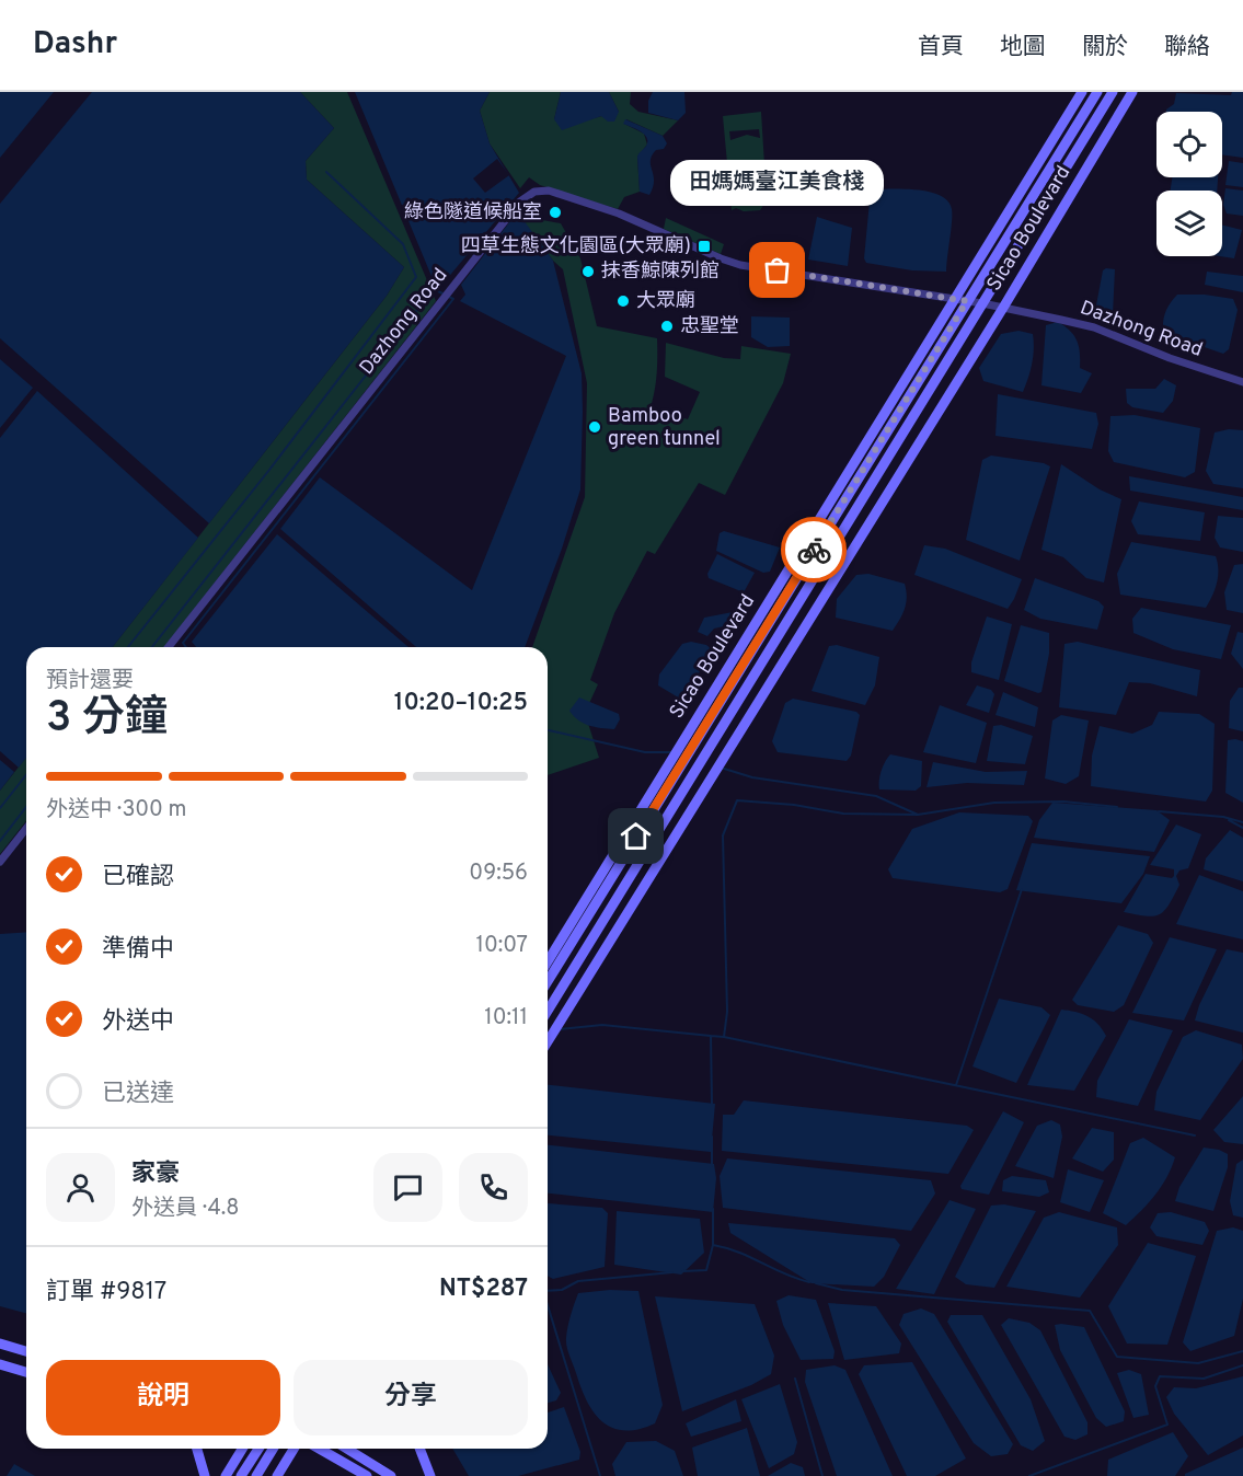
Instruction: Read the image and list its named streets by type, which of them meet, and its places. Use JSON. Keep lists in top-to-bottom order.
{
  "streets": {
    "street": ["Sicao Boulevard", "Dazhong Road"]
  },
  "crossings": [
    ["Sicao Boulevard", "Dazhong Road"]
  ],
  "places": {
    "other": [
      "綠色隧道候船室",
      "田媽媽臺江美食棧",
      "抹香鯨陳列館",
      "大眾廟",
      "忠聖堂",
      "Bamboo green tunnel"
    ],
    "transit": ["四草生態文化園區(大眾廟)"]
  },
  "page": {
    "header": "Dashr",
    "nav": [
      "首頁",
      "地圖",
      "關於",
      "聯絡"
    ],
    "bubble": "田媽媽臺江美食棧",
    "heading": ["3 分鐘", "預計還要", "10:20–10:25"],
    "panel": [
      "家豪",
      "外送員 · 4.8",
      "訂單 #9817",
      "NT$287"
    ],
    "bar": "外送中 · 300 m",
    "list": [
      ["已確認", "09:56"],
      ["準備中", "10:07"],
      ["外送中", "10:11"],
      "已送達"
    ],
    "buttons": ["說明", "分享"]
  }
}
